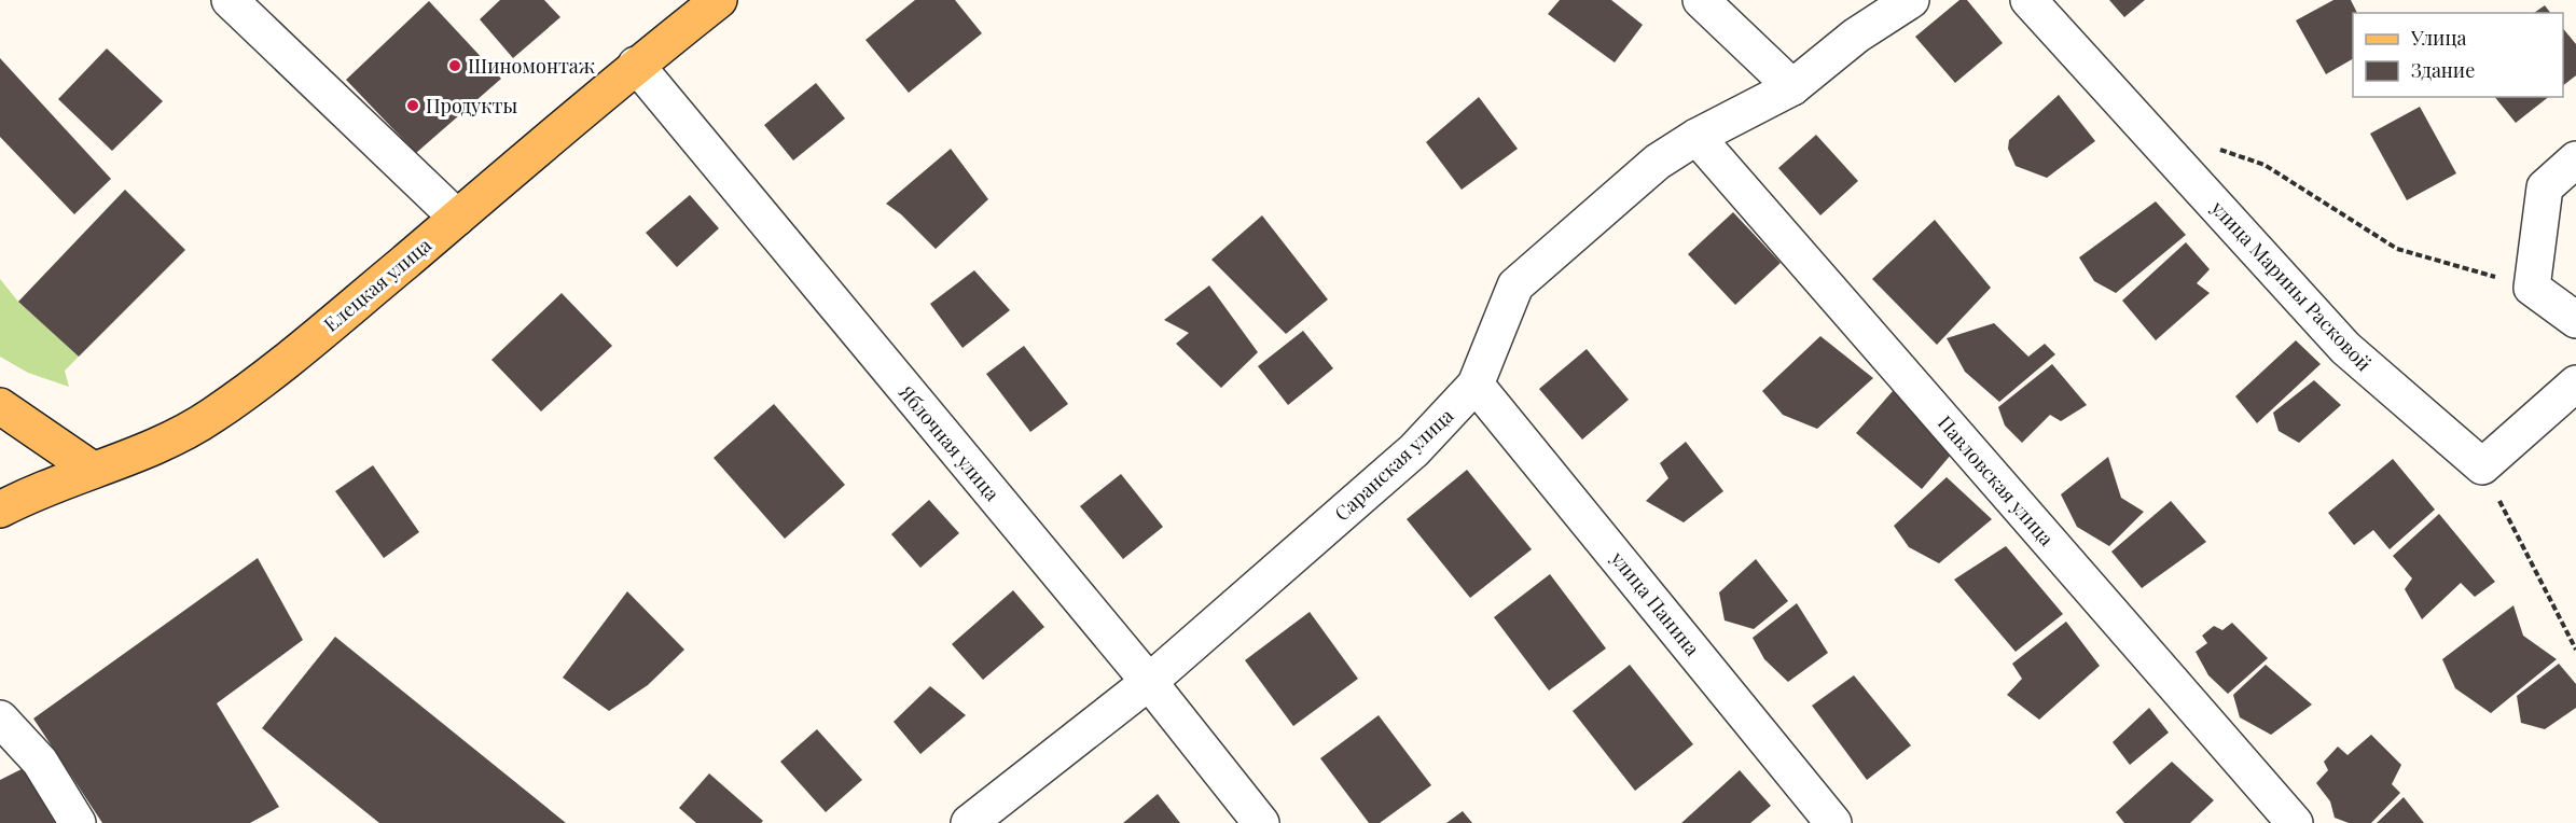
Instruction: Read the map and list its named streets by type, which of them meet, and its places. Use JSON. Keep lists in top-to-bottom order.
{
  "streets": {
    "main road": ["Елецкая улица"],
    "street": [
      "улица Марины Расковой",
      "Яблочная улица",
      "Саранская улица",
      "Павловская улица",
      "улица Панина"
    ]
  },
  "crossings": [
    ["Елецкая улица", "Яблочная улица"],
    ["Яблочная улица", "Саранская улица"],
    ["Саранская улица", "Павловская улица"],
    ["Саранская улица", "улица Панина"]
  ],
  "places": ["Шиномонтаж", "Продукты"],
  "legend": ["Улица", "Здание"]
}
